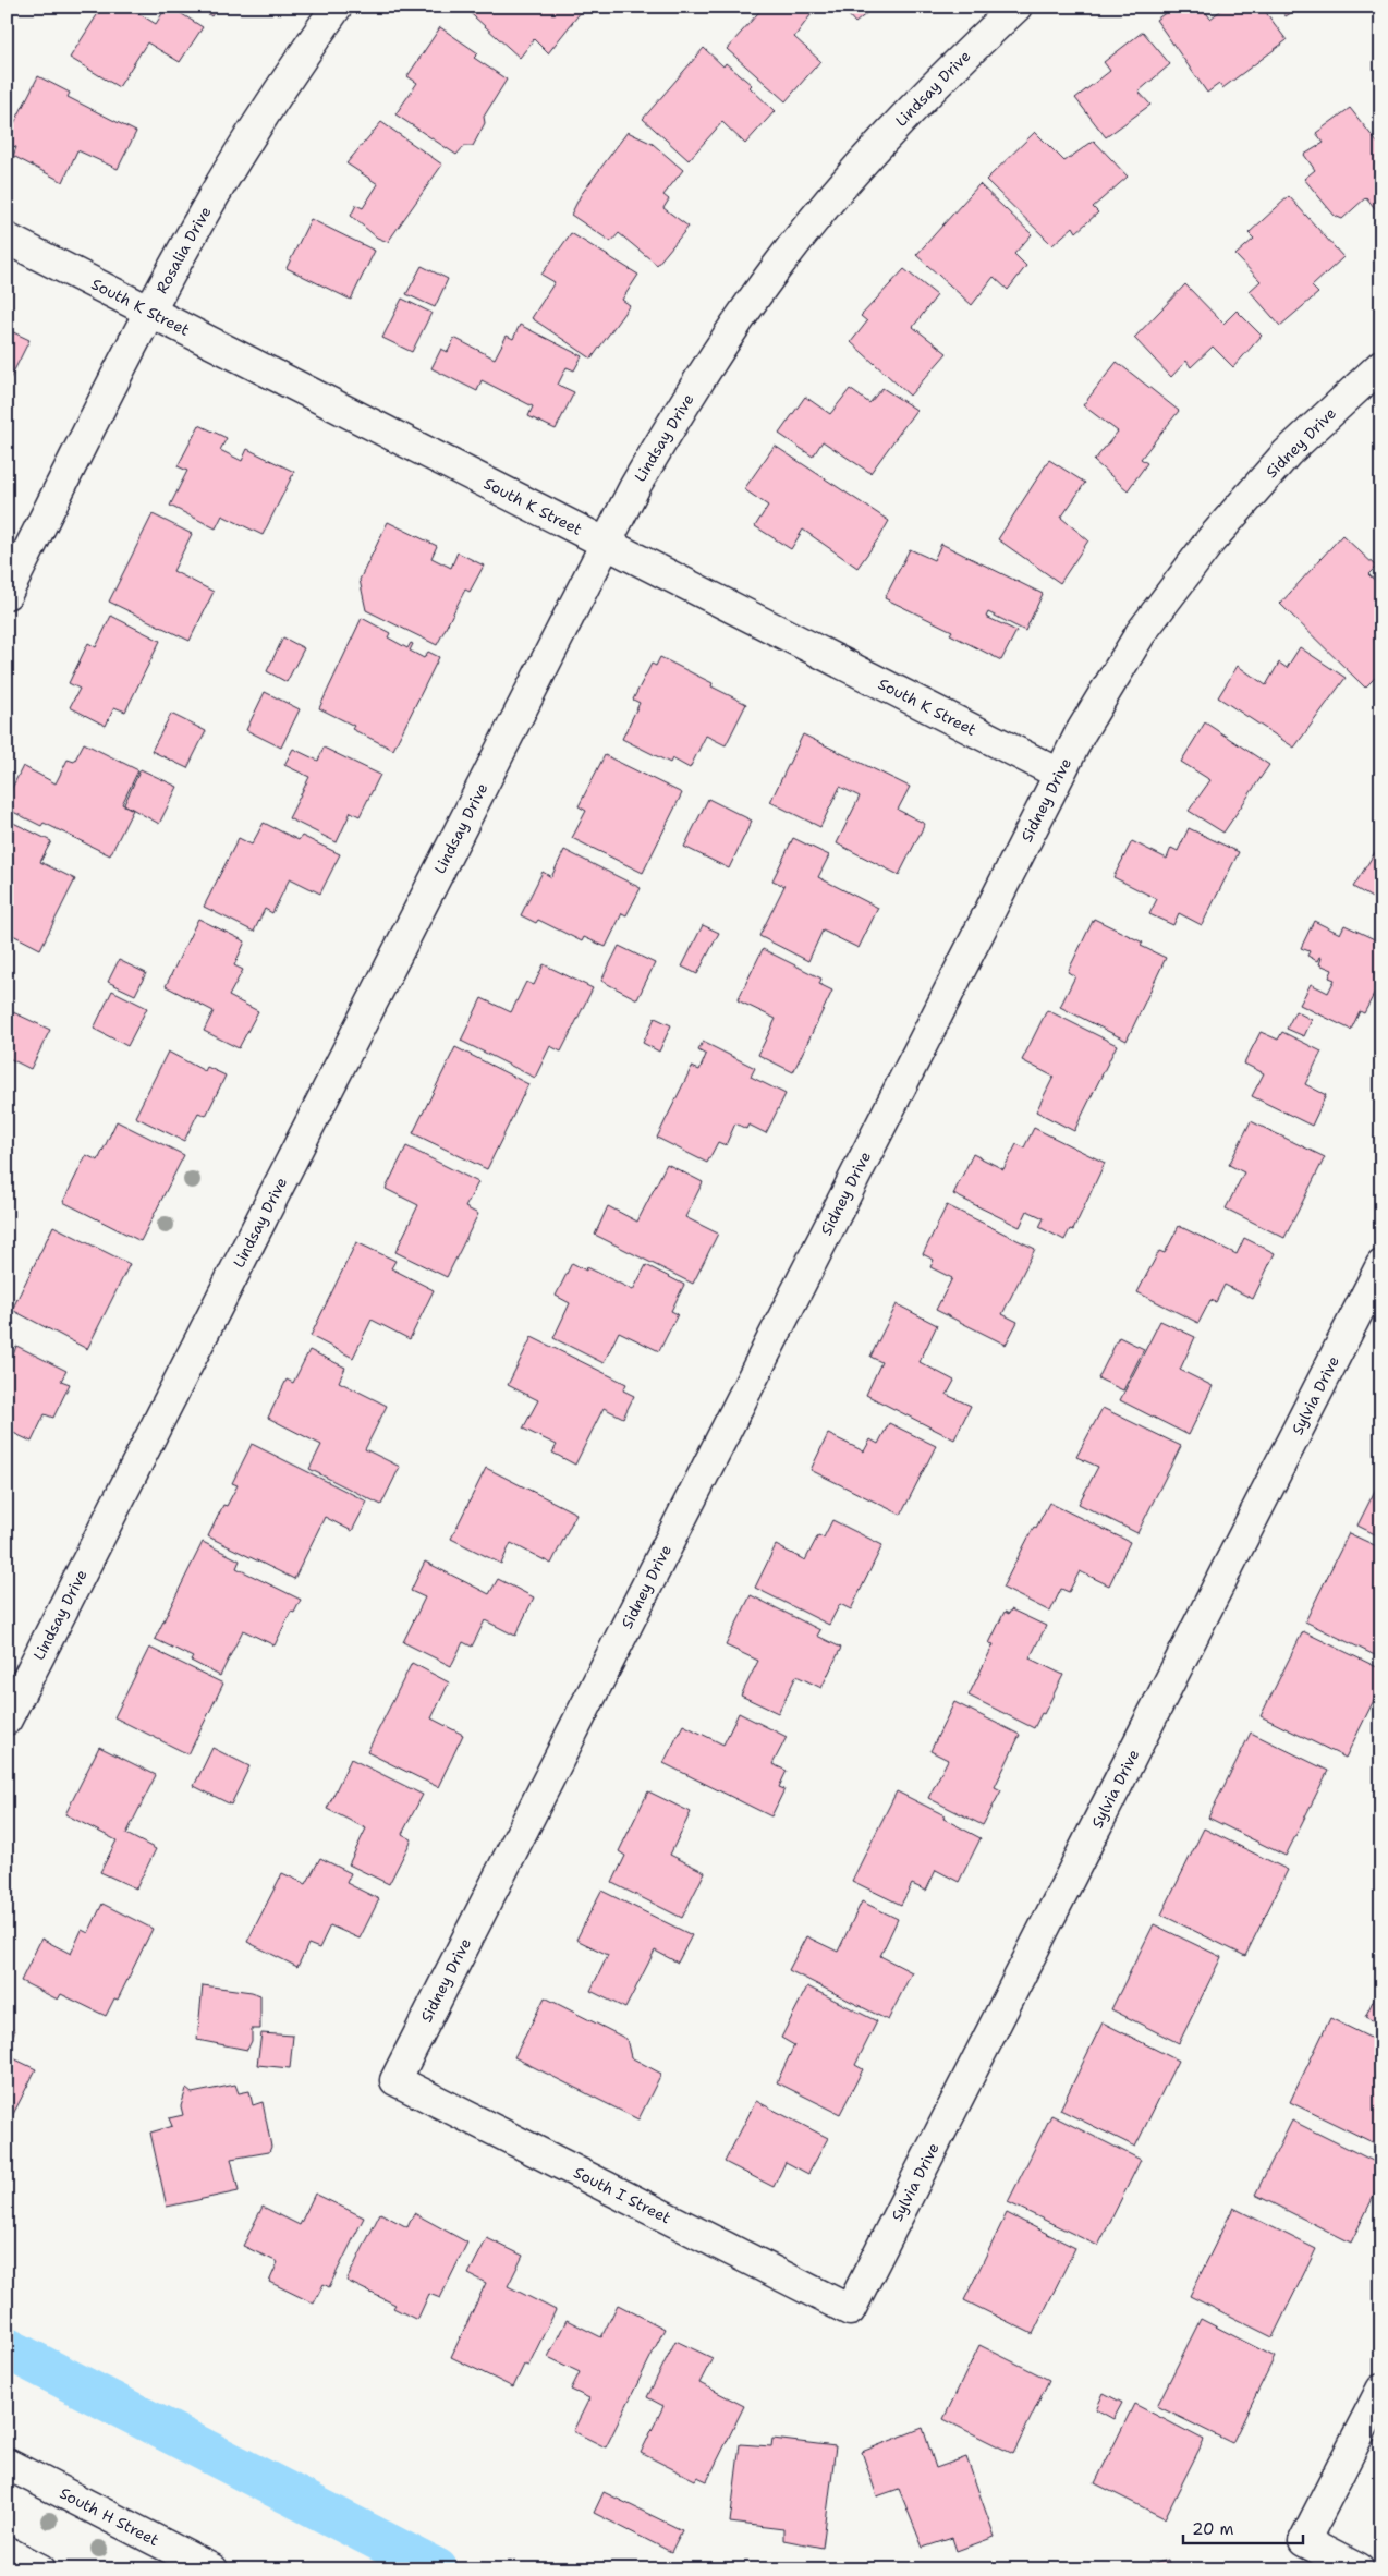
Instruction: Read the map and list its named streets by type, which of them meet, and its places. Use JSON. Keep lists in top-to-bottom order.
{
  "streets": {
    "street": [
      "Lindsay Drive",
      "Rosalia Drive",
      "South K Street",
      "Sidney Drive",
      "Sylvia Drive",
      "South I Street",
      "South H Street"
    ]
  },
  "crossings": [
    ["Lindsay Drive", "South K Street"],
    ["Rosalia Drive", "South K Street"],
    ["South K Street", "Sidney Drive"],
    ["Sidney Drive", "South I Street"],
    ["Sylvia Drive", "South I Street"]
  ],
  "scale_bar": "20 m"
}
